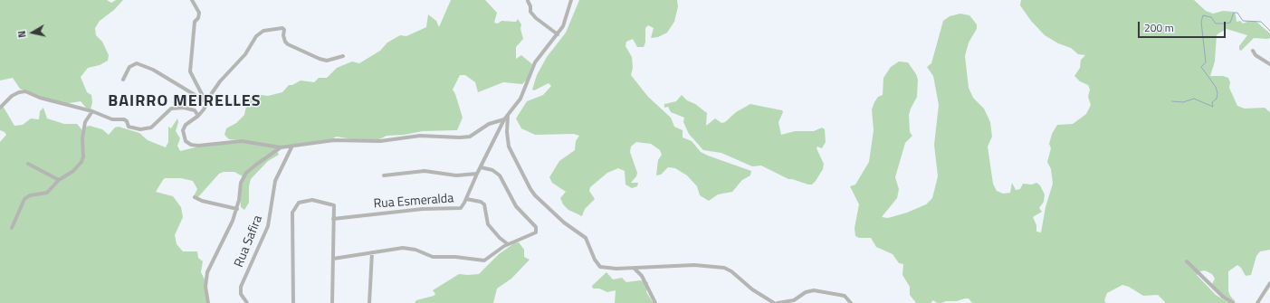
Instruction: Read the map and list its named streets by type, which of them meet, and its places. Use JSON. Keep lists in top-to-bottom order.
{
  "streets": {
    "street": ["Rua Esmeralda", "Rua Safira"]
  },
  "districts": ["BAIRRO MEIRELLES"],
  "scale_bar": "200 m",
  "north": "left"
}
